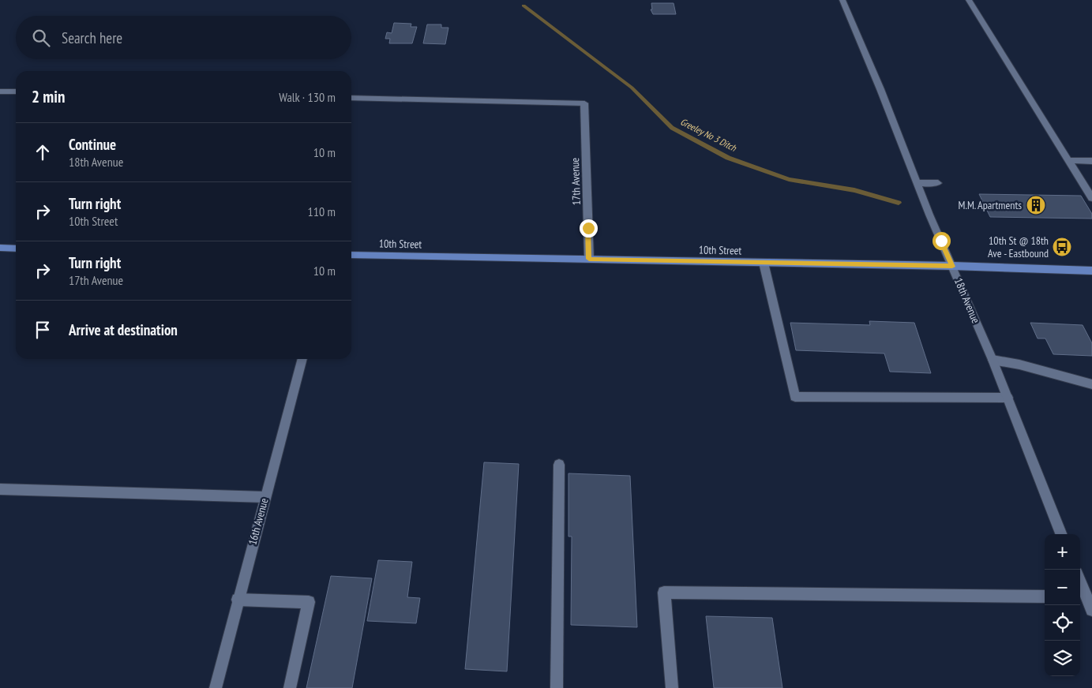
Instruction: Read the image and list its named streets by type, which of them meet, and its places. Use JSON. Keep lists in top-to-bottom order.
{
  "streets": {
    "main road": ["10th Street"],
    "street": ["17th Avenue", "18th Avenue", "16th Avenue"]
  },
  "crossings": [
    ["17th Avenue", "10th Street"],
    ["10th Street", "18th Avenue"]
  ],
  "water": ["Greeley No 3 Ditch"],
  "places": {
    "building": ["M.M. Apartments"],
    "bus stop": ["10th St @ 18th Ave - Eastbound"]
  },
  "page": {
    "search": "Search here",
    "heading": ["2 min", "Walk · 130 m"],
    "list": [
      ["Continue", "18th Avenue", "10 m"],
      ["Turn right", "10th Street", "110 m"],
      ["Turn right", "17th Avenue", "10 m"],
      "Arrive at destination"
    ],
    "map_buttons": ["+", "−"]
  }
}
